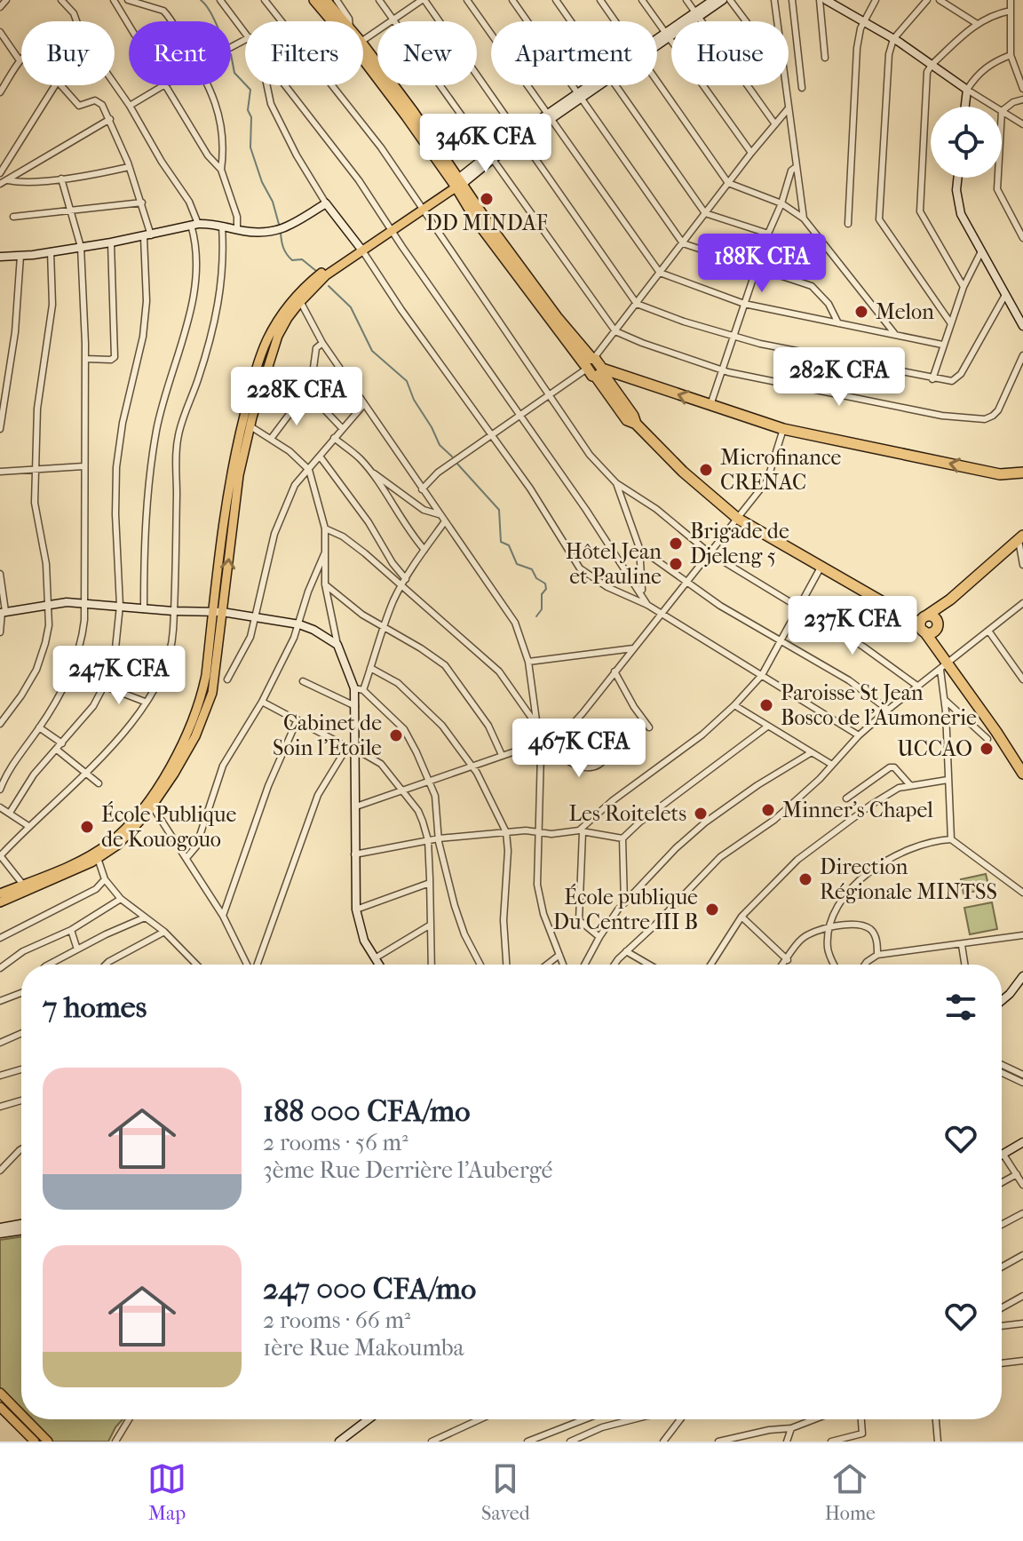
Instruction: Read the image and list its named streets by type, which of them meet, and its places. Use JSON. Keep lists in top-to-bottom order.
{
  "places": [
    "DD MINDAF",
    "Melon",
    "Microfinance CRENAC",
    "Brigade de Djeleng 5",
    "Hôtel Jean et Pauline",
    "Paroisse St Jean Bosco de l'Aumonerie",
    "Cabinet de Soin l'Etoile",
    "UCCAO",
    "Minner's Chapel",
    "Les Roitelets",
    "École Publique de Kouogouo",
    "Direction Régionale MINTSS",
    "École publique Du Centre III B"
  ],
  "page": {
    "chip": [
      "Buy",
      "Rent",
      "Filters",
      "New",
      "Apartment",
      "House"
    ],
    "price": [
      "346K CFA",
      "188K CFA",
      "282K CFA",
      "228K CFA",
      "237K CFA",
      "247K CFA",
      "467K CFA"
    ],
    "heading": "7 homes",
    "list": [
      {
        "name": "188 000 CFA/mo",
        "note": "2 rooms · 56 m² · 3ème Rue Derrière l'Aubergé"
      },
      {
        "name": "247 000 CFA/mo",
        "note": "2 rooms · 66 m² · 1ère Rue Makoumba"
      }
    ],
    "tabs": ["Map", "Saved", "Home"]
  }
}
